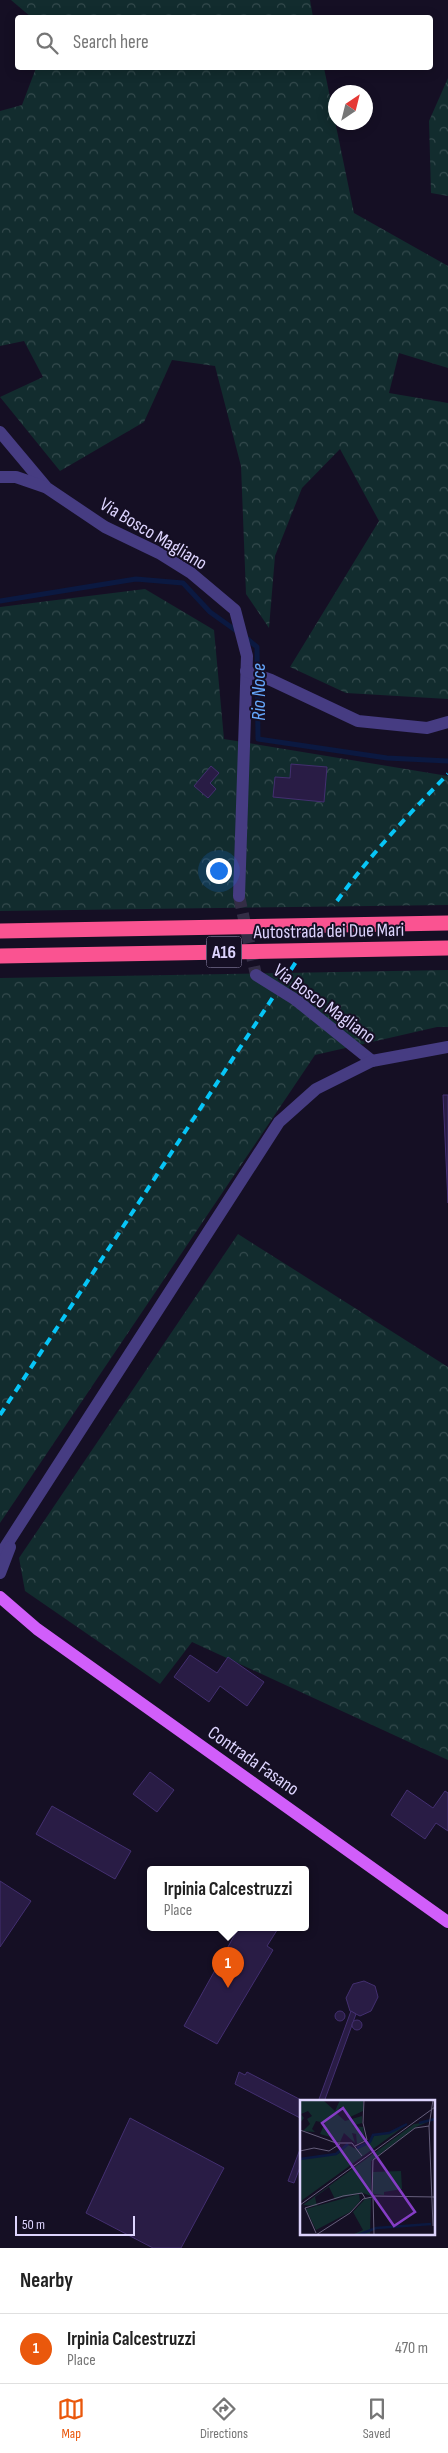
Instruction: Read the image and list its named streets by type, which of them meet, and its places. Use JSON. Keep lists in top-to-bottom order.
{
  "streets": {
    "highway": ["Autostrada dei Due Mari", "A16"],
    "main road": ["Contrada Fasano"],
    "street": ["Via Bosco Magliano"]
  },
  "water": ["Rio Noce"],
  "scale_bar": "50 m",
  "north": "top right",
  "page": {
    "search": "Search here",
    "popup": ["Irpinia Calcestruzzi", "Place"],
    "pins": "1",
    "scale": "50 m",
    "heading": "Nearby",
    "list": [
      {
        "mark": "1",
        "name": "Irpinia Calcestruzzi",
        "note": "Place",
        "value": "470 m"
      }
    ],
    "nav": ["Map", "Directions", "Saved"]
  }
}
